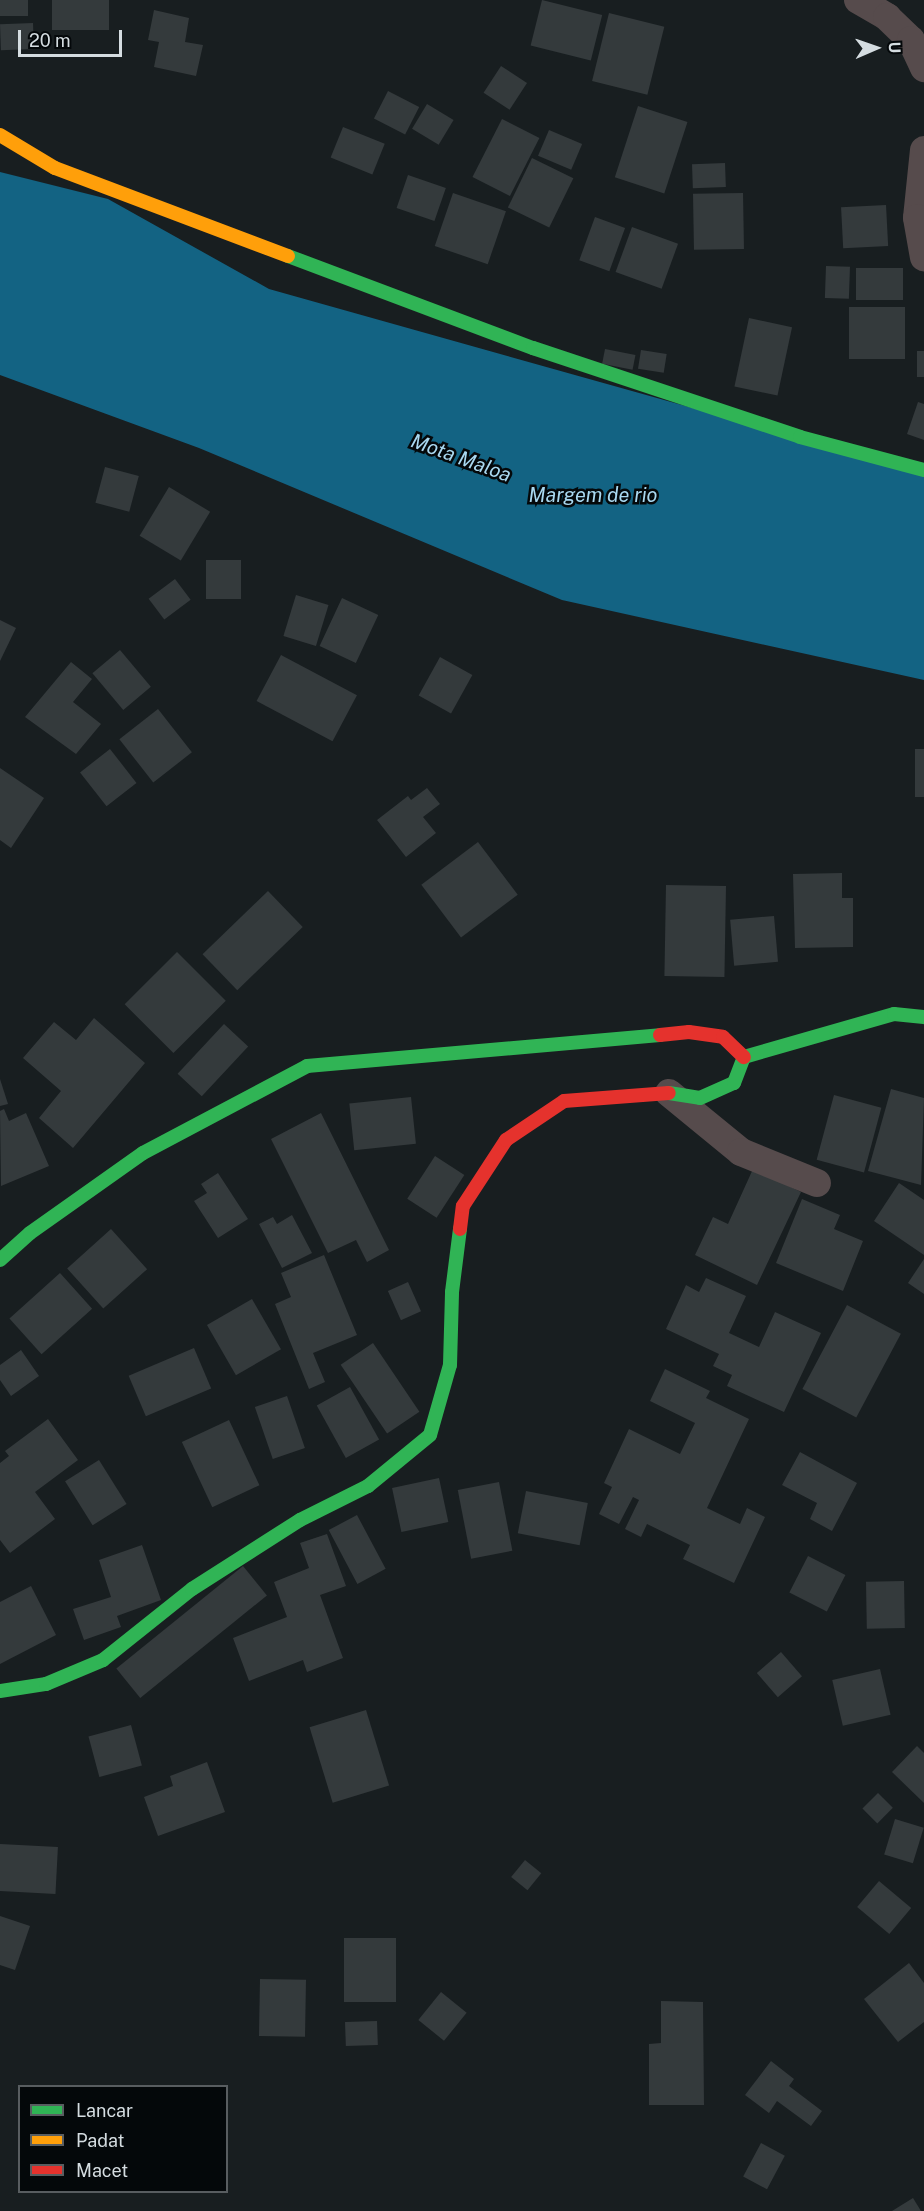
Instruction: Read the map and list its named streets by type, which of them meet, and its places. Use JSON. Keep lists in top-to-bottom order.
{
  "water": ["Mota Maloa", "Margem de rio"],
  "legend": ["Lancar", "Padat", "Macet"],
  "scale_bar": "20 m",
  "north": "right"
}
